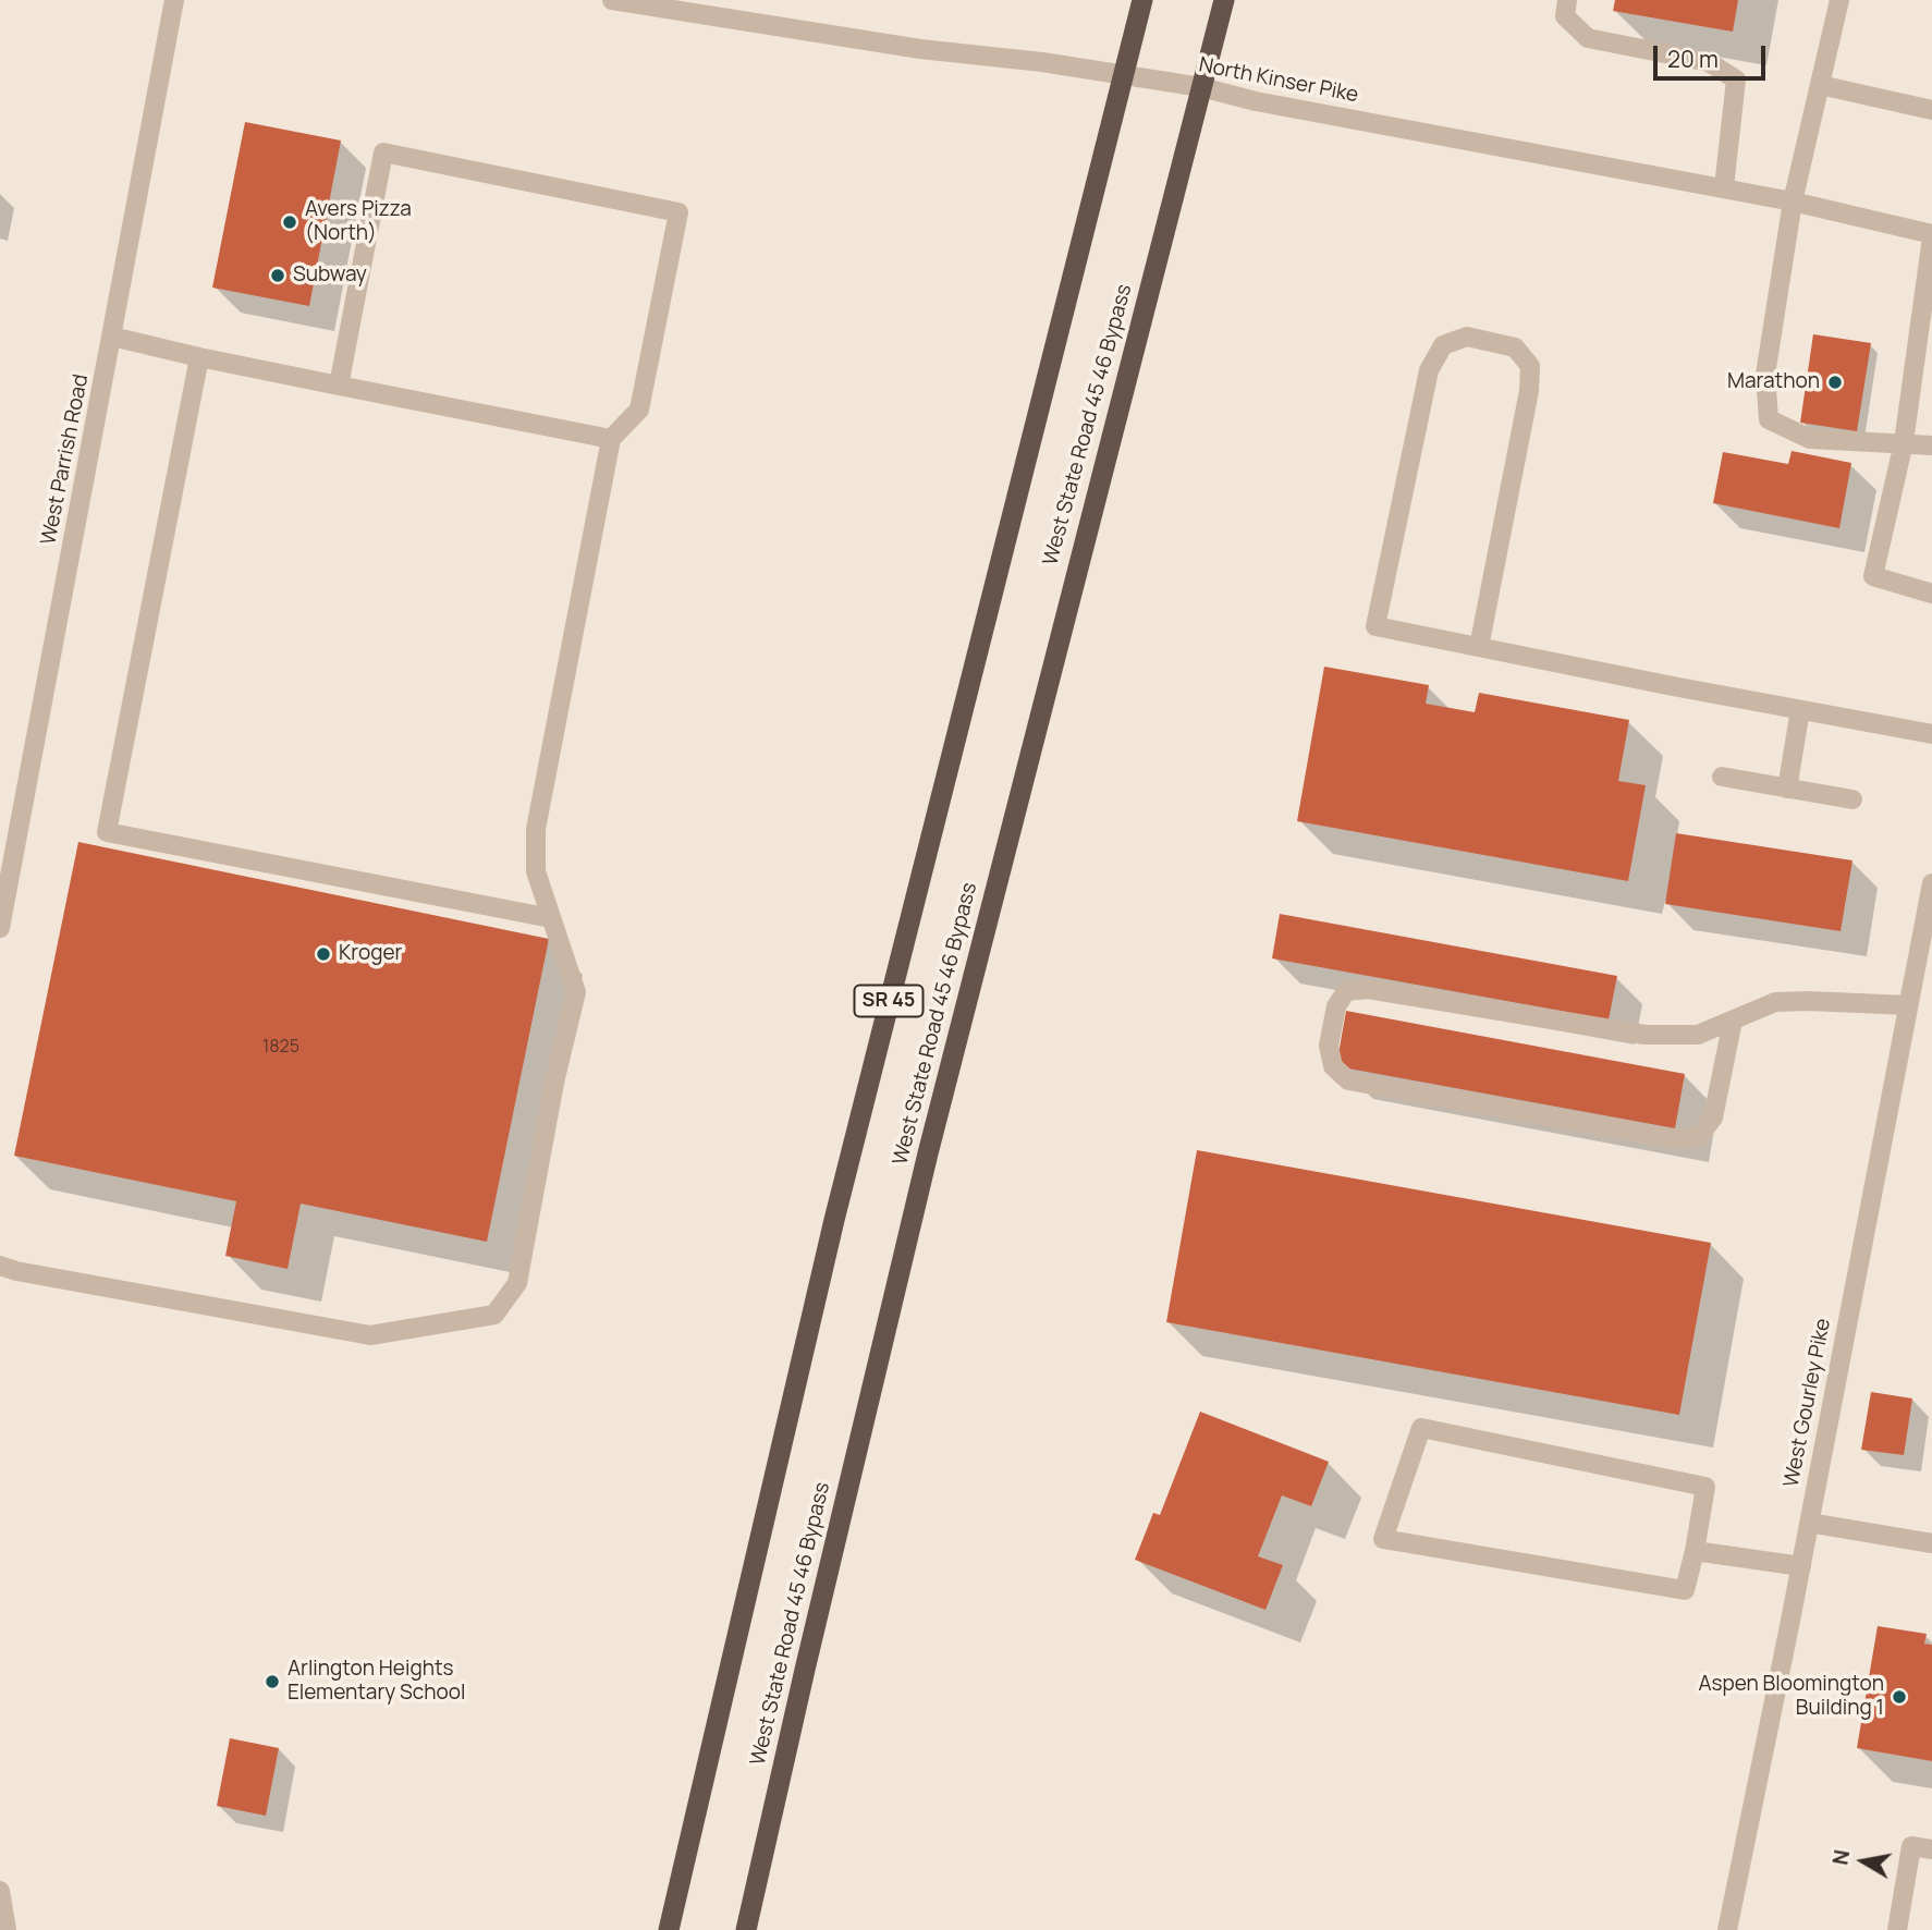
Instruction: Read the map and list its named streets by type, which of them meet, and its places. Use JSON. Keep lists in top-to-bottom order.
{
  "streets": {
    "highway": ["West State Road 45 46 Bypass", "SR 45"],
    "street": ["North Kinser Pike", "West Parrish Road", "West Gourley Pike"]
  },
  "crossings": [
    ["North Kinser Pike", "West State Road 45 46 Bypass"],
    ["North Kinser Pike", "SR 45"]
  ],
  "places": [
    "Avers Pizza (North)",
    "Subway",
    "Marathon",
    "Kroger",
    "Arlington Heights Elementary School",
    "Aspen Bloomington Building 1"
  ],
  "house_numbers": ["1825"],
  "scale_bar": "20 m",
  "north": "left"
}
